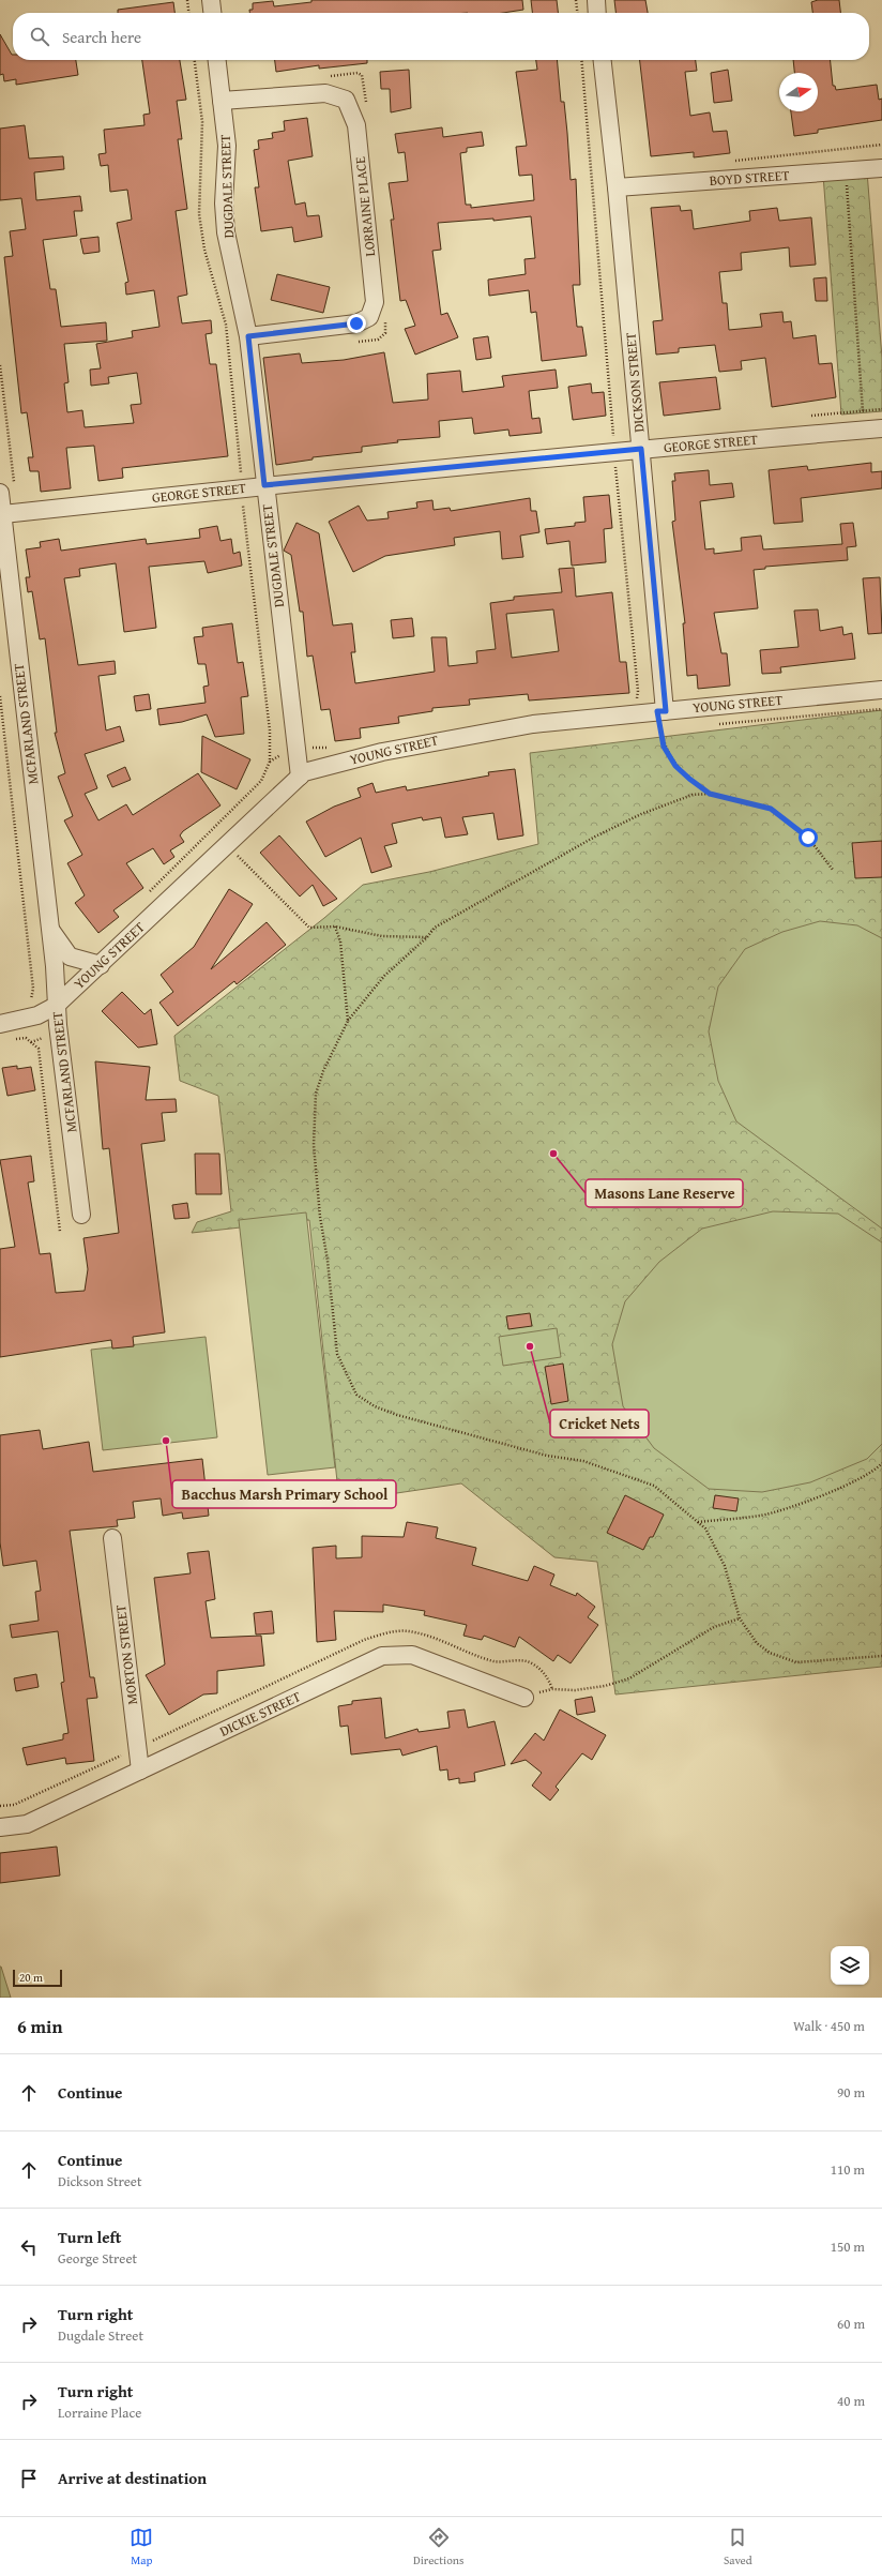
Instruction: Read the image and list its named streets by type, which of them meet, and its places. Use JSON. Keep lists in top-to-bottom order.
{
  "streets": {
    "street": [
      "BOYD STREET",
      "DUGDALE STREET",
      "LORRAINE PLACE",
      "DICKSON STREET",
      "GEORGE STREET",
      "YOUNG STREET",
      "MCFARLAND STREET",
      "MORTON STREET",
      "DICKIE STREET"
    ]
  },
  "crossings": [
    ["BOYD STREET", "DICKSON STREET"],
    ["DUGDALE STREET", "LORRAINE PLACE"],
    ["DUGDALE STREET", "GEORGE STREET"],
    ["DUGDALE STREET", "YOUNG STREET"],
    ["DICKSON STREET", "GEORGE STREET"],
    ["DICKSON STREET", "YOUNG STREET"],
    ["GEORGE STREET", "MCFARLAND STREET"],
    ["YOUNG STREET", "MCFARLAND STREET"],
    ["MORTON STREET", "DICKIE STREET"]
  ],
  "places": ["Masons Lane Reserve", "Cricket Nets", "Bacchus Marsh Primary School"],
  "scale_bar": "20 m",
  "north": "right",
  "page": {
    "search": "Search here",
    "scale": "20 m",
    "heading": ["6 min", "Walk · 450 m"],
    "list": [
      ["Continue", "90 m"],
      ["Continue", "Dickson Street", "110 m"],
      ["Turn left", "George Street", "150 m"],
      ["Turn right", "Dugdale Street", "60 m"],
      ["Turn right", "Lorraine Place", "40 m"],
      "Arrive at destination"
    ],
    "nav": ["Map", "Directions", "Saved"]
  }
}
